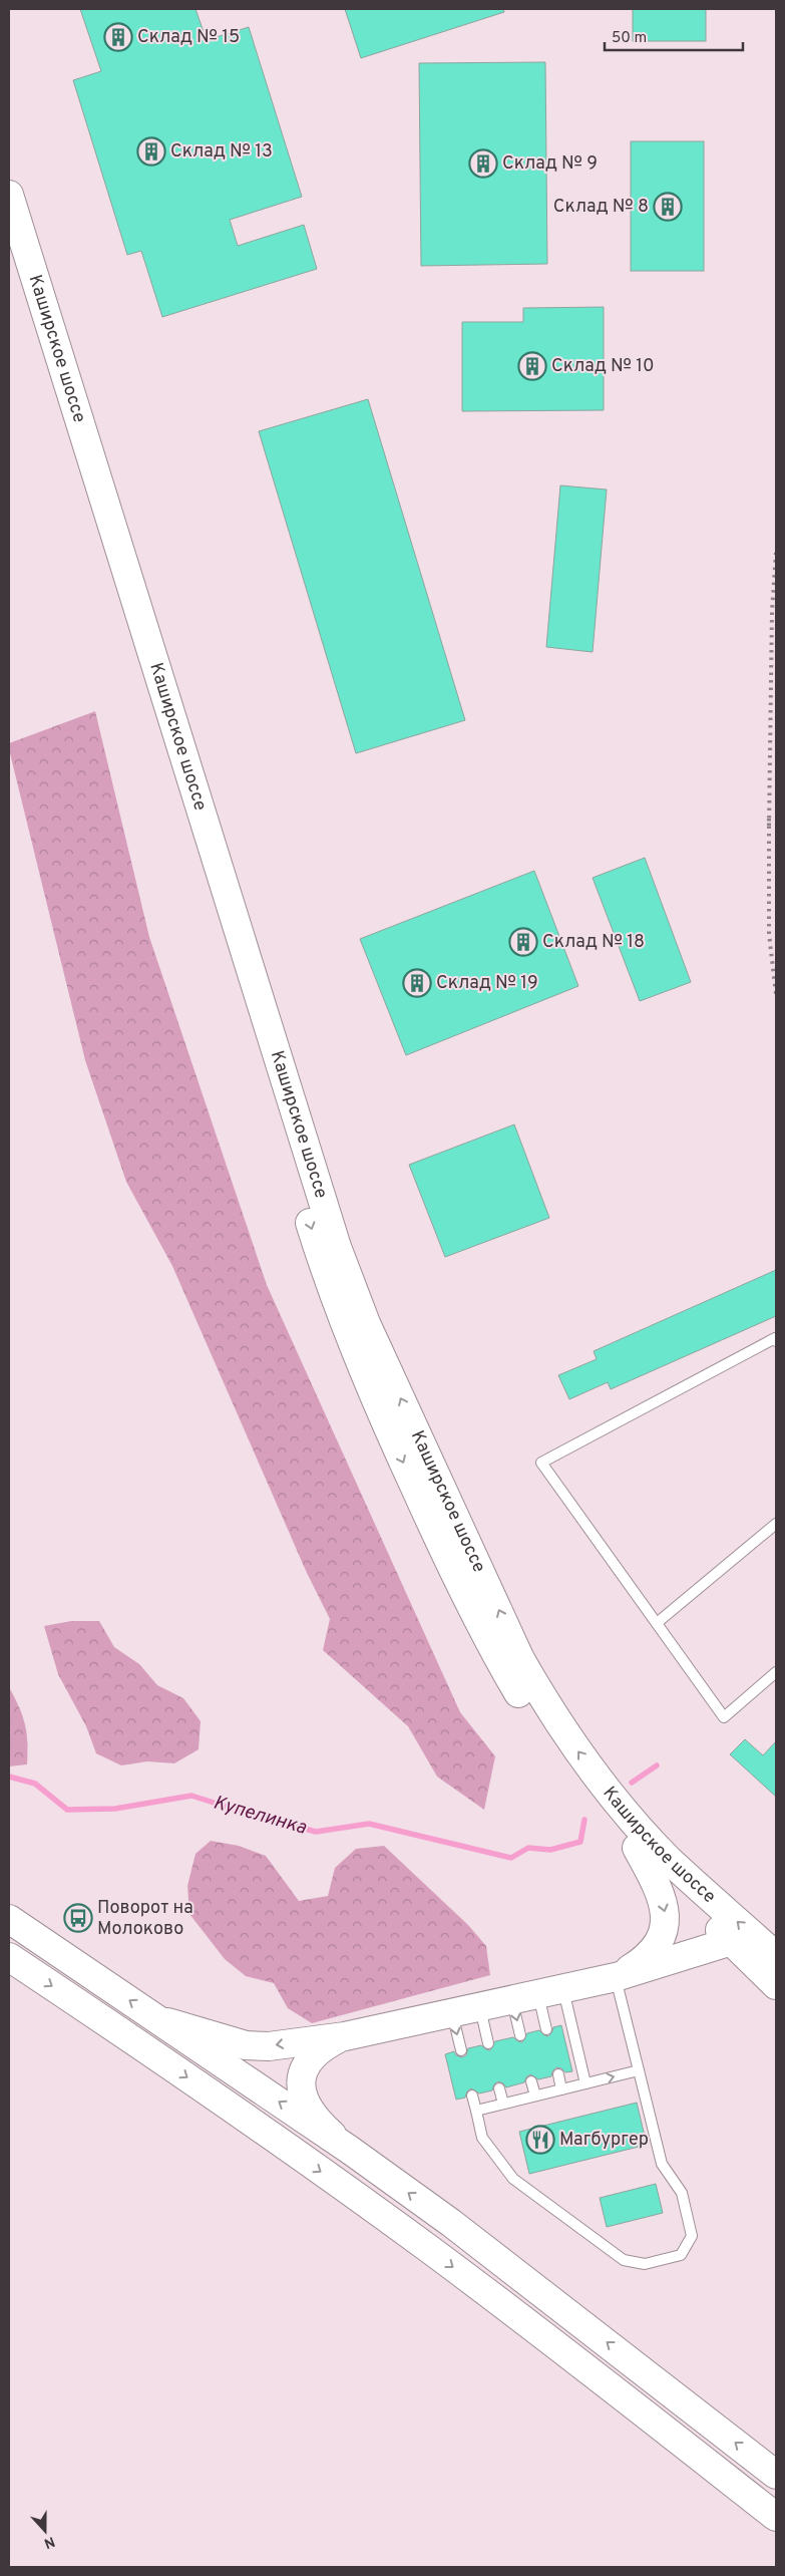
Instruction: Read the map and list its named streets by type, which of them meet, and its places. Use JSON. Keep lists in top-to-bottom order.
{
  "streets": {
    "main road": ["Каширское шоссе"]
  },
  "water": ["Купелинка"],
  "places": {
    "building": [
      "Склад № 15",
      "Склад № 13",
      "Склад № 9",
      "Склад № 8",
      "Склад № 10",
      "Склад № 18",
      "Склад № 19"
    ],
    "bus stop": ["Поворот на Молоково"],
    "restaurant": ["Магбургер"]
  },
  "scale_bar": "50 m",
  "north": "bottom"
}
